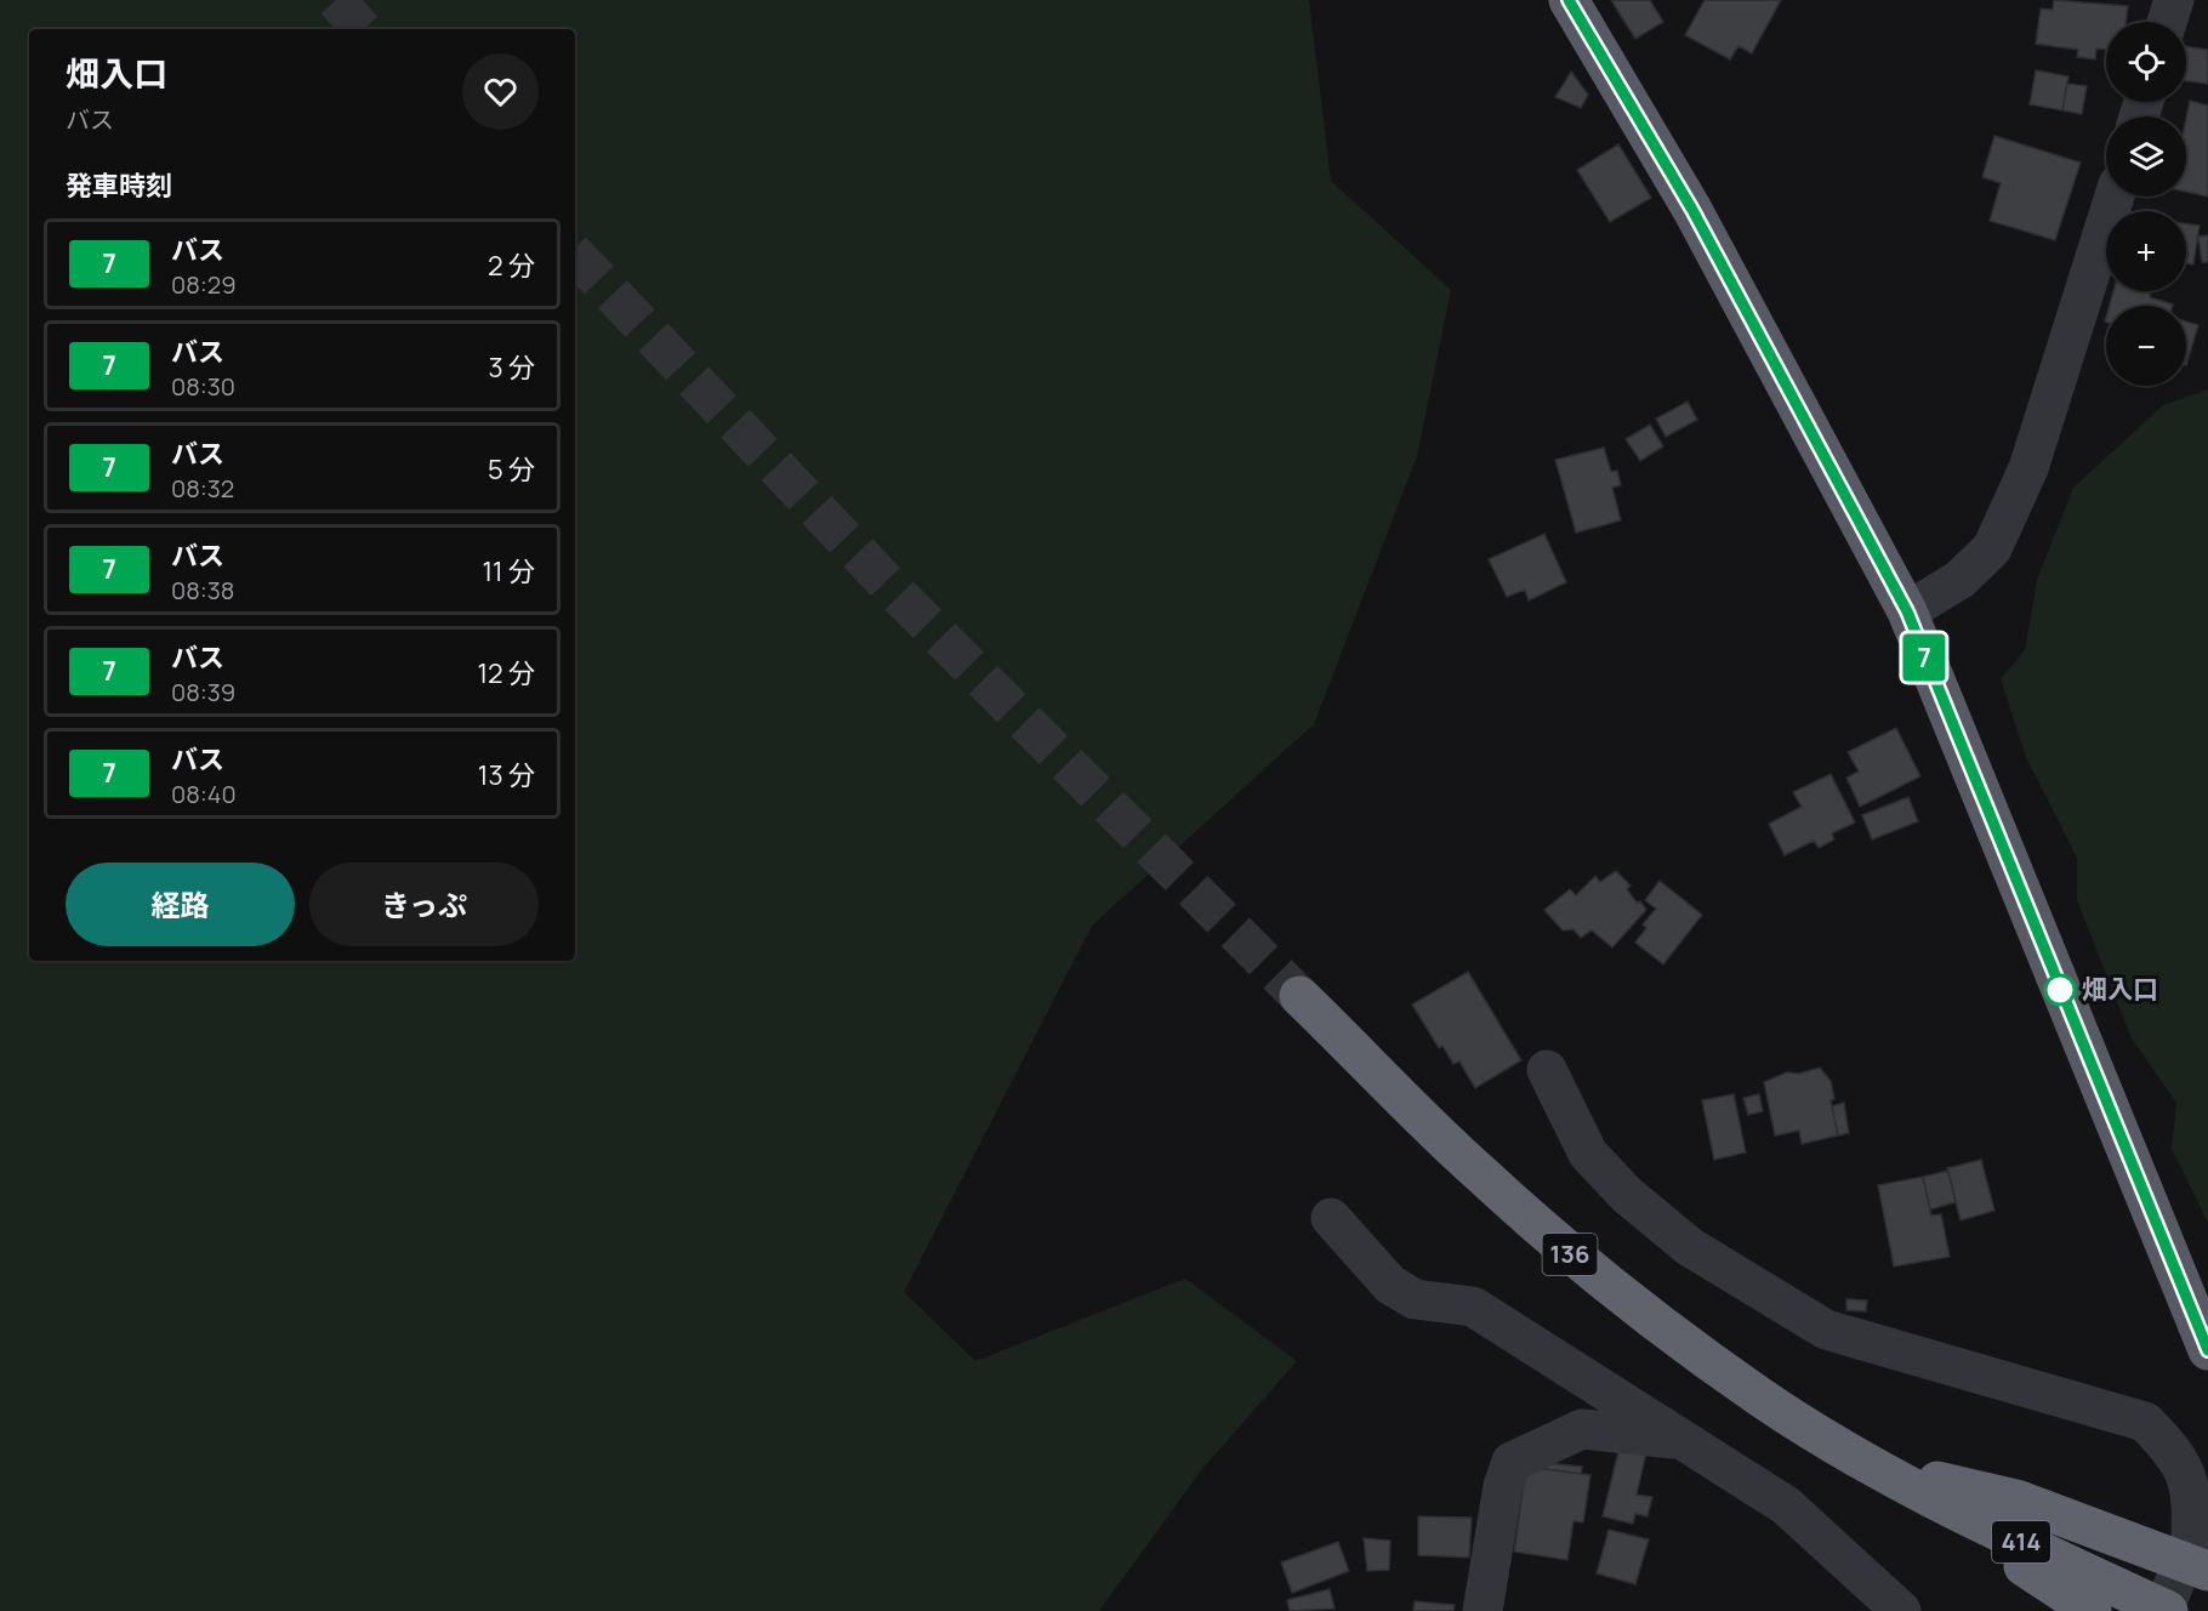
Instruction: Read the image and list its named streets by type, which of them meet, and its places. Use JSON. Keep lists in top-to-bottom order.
{
  "streets": {
    "highway": ["136", "414"]
  },
  "crossings": [
    ["136", "414"]
  ],
  "places": ["畑入口"],
  "lines": ["bus line 7"],
  "page": {
    "on_map": "7",
    "map_buttons": ["+", "−"],
    "heading": [
      ["畑入口", "バス"],
      "発車時刻"
    ],
    "list": [
      {
        "mark": "7",
        "name": "バス",
        "note": "08:29",
        "value": "2 分"
      },
      {
        "mark": "7",
        "name": "バス",
        "note": "08:30",
        "value": "3 分"
      },
      {
        "mark": "7",
        "name": "バス",
        "note": "08:32",
        "value": "5 分"
      },
      {
        "mark": "7",
        "name": "バス",
        "note": "08:38",
        "value": "11 分"
      },
      {
        "mark": "7",
        "name": "バス",
        "note": "08:39",
        "value": "12 分"
      },
      {
        "mark": "7",
        "name": "バス",
        "note": "08:40",
        "value": "13 分"
      }
    ],
    "buttons": ["経路", "きっぷ"]
  }
}
